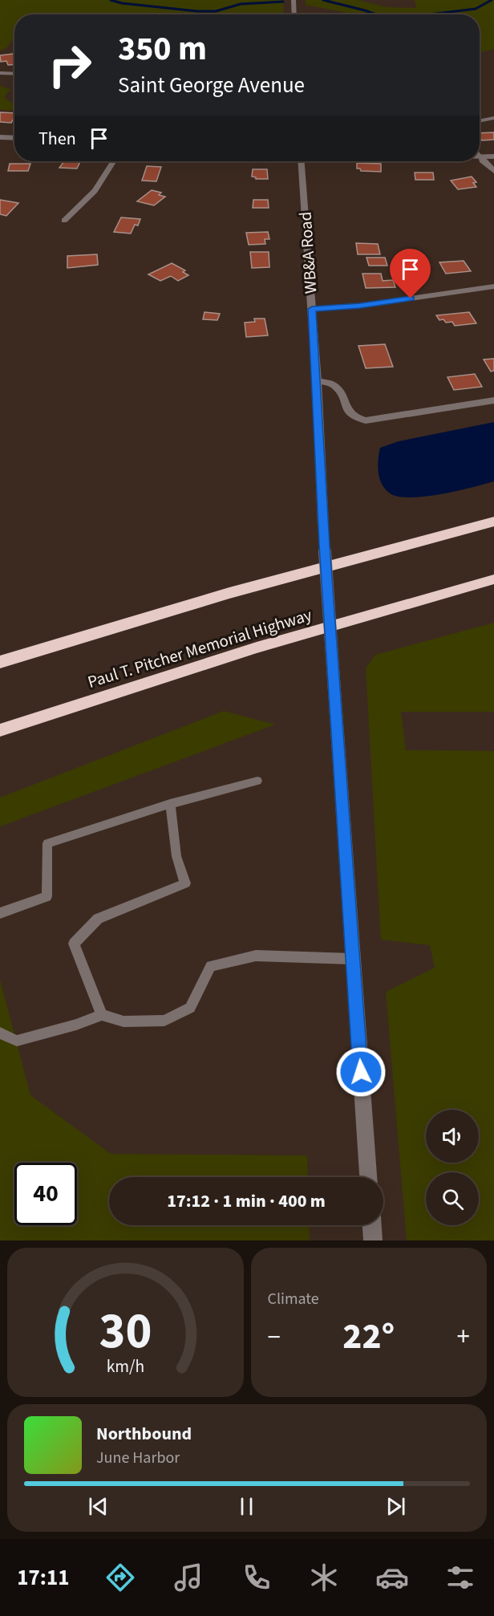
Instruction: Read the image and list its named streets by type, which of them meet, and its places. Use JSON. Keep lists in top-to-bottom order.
{
  "streets": {
    "highway": ["Paul T. Pitcher Memorial Highway"],
    "street": ["WB&A Road"]
  },
  "page": {
    "turn": ["350 m", "Saint George Avenue"],
    "then": "Then",
    "limit": "40",
    "trip": "17:12 · 1 min · 400 m",
    "tile": "Climate",
    "heat": ["−", "22°", "+"],
    "song": ["Northbound", "June Harbor"],
    "tabs": "17:11",
    "gauge": ["30", "km/h"]
  }
}
